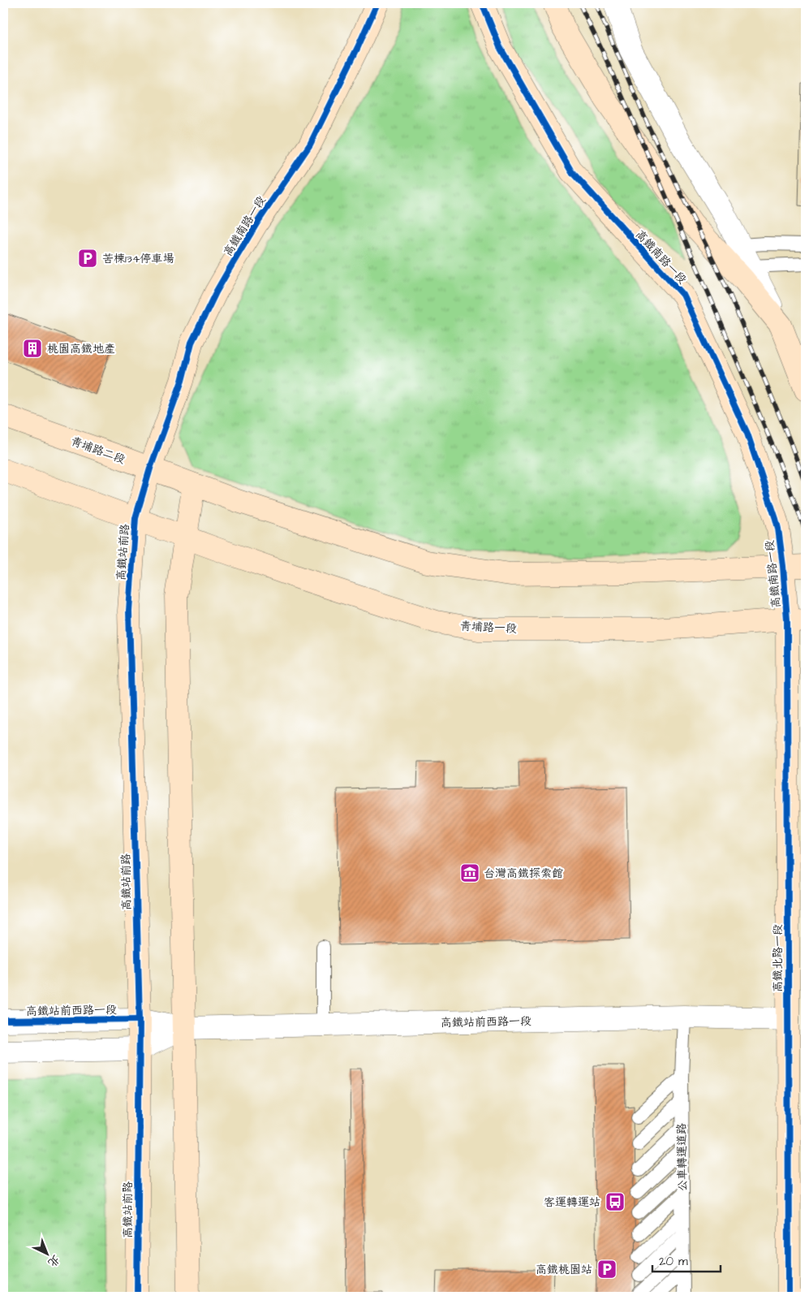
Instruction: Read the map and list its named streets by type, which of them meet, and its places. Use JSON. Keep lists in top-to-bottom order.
{
  "streets": {
    "street": [
      "高鐵南路一段",
      "青埔路二段",
      "高鐵站前路",
      "青埔路一段",
      "高鐵北路一段",
      "高鐵站前西路一段"
    ],
    "lane": ["公車轉運道路"]
  },
  "crossings": [
    ["高鐵南路一段", "青埔路二段"],
    ["高鐵南路一段", "高鐵站前路"],
    ["高鐵南路一段", "青埔路一段"],
    ["高鐵南路一段", "高鐵北路一段"],
    ["青埔路二段", "高鐵站前路"],
    ["高鐵站前路", "高鐵站前西路一段"],
    ["青埔路一段", "高鐵北路一段"],
    ["高鐵北路一段", "高鐵站前西路一段"],
    ["高鐵站前西路一段", "公車轉運道路"]
  ],
  "places": {
    "parking": ["苦楝134停車場", "高鐵桃園站"],
    "building": ["桃園高鐵地產"],
    "museum": ["台灣高鐵探索館"],
    "bus stop": ["客運轉運站"]
  },
  "scale_bar": "20 m",
  "north": "bottom right"
}
